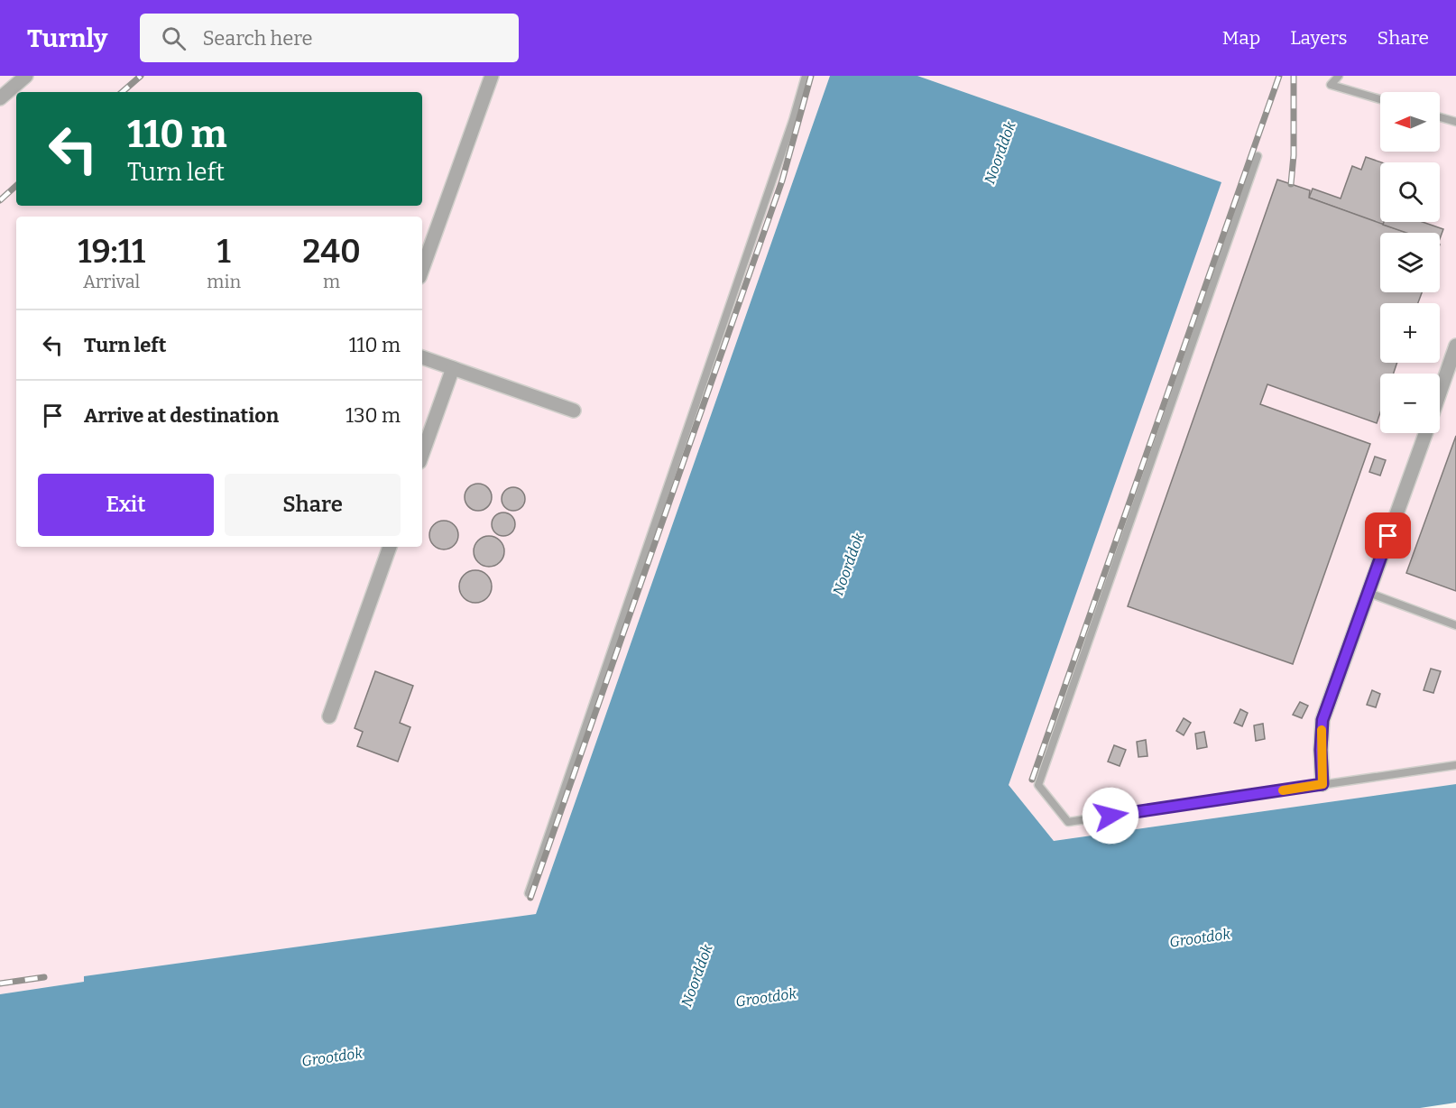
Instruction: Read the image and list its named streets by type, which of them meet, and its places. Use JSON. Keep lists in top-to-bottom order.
{
  "water": ["Noorddok", "Grootdok"],
  "north": "left",
  "page": {
    "header": "Turnly",
    "search": "Search here",
    "nav": ["Map", "Layers", "Share"],
    "map_buttons": ["+", "−"],
    "turn": ["110 m", "Turn left"],
    "eta": [
      "19:11",
      "Arrival",
      "1",
      "min",
      "240",
      "m"
    ],
    "list": [
      {
        "name": "Turn left",
        "value": "110 m"
      },
      {
        "name": "Arrive at destination",
        "value": "130 m"
      }
    ],
    "buttons": ["Exit", "Share"]
  }
}
